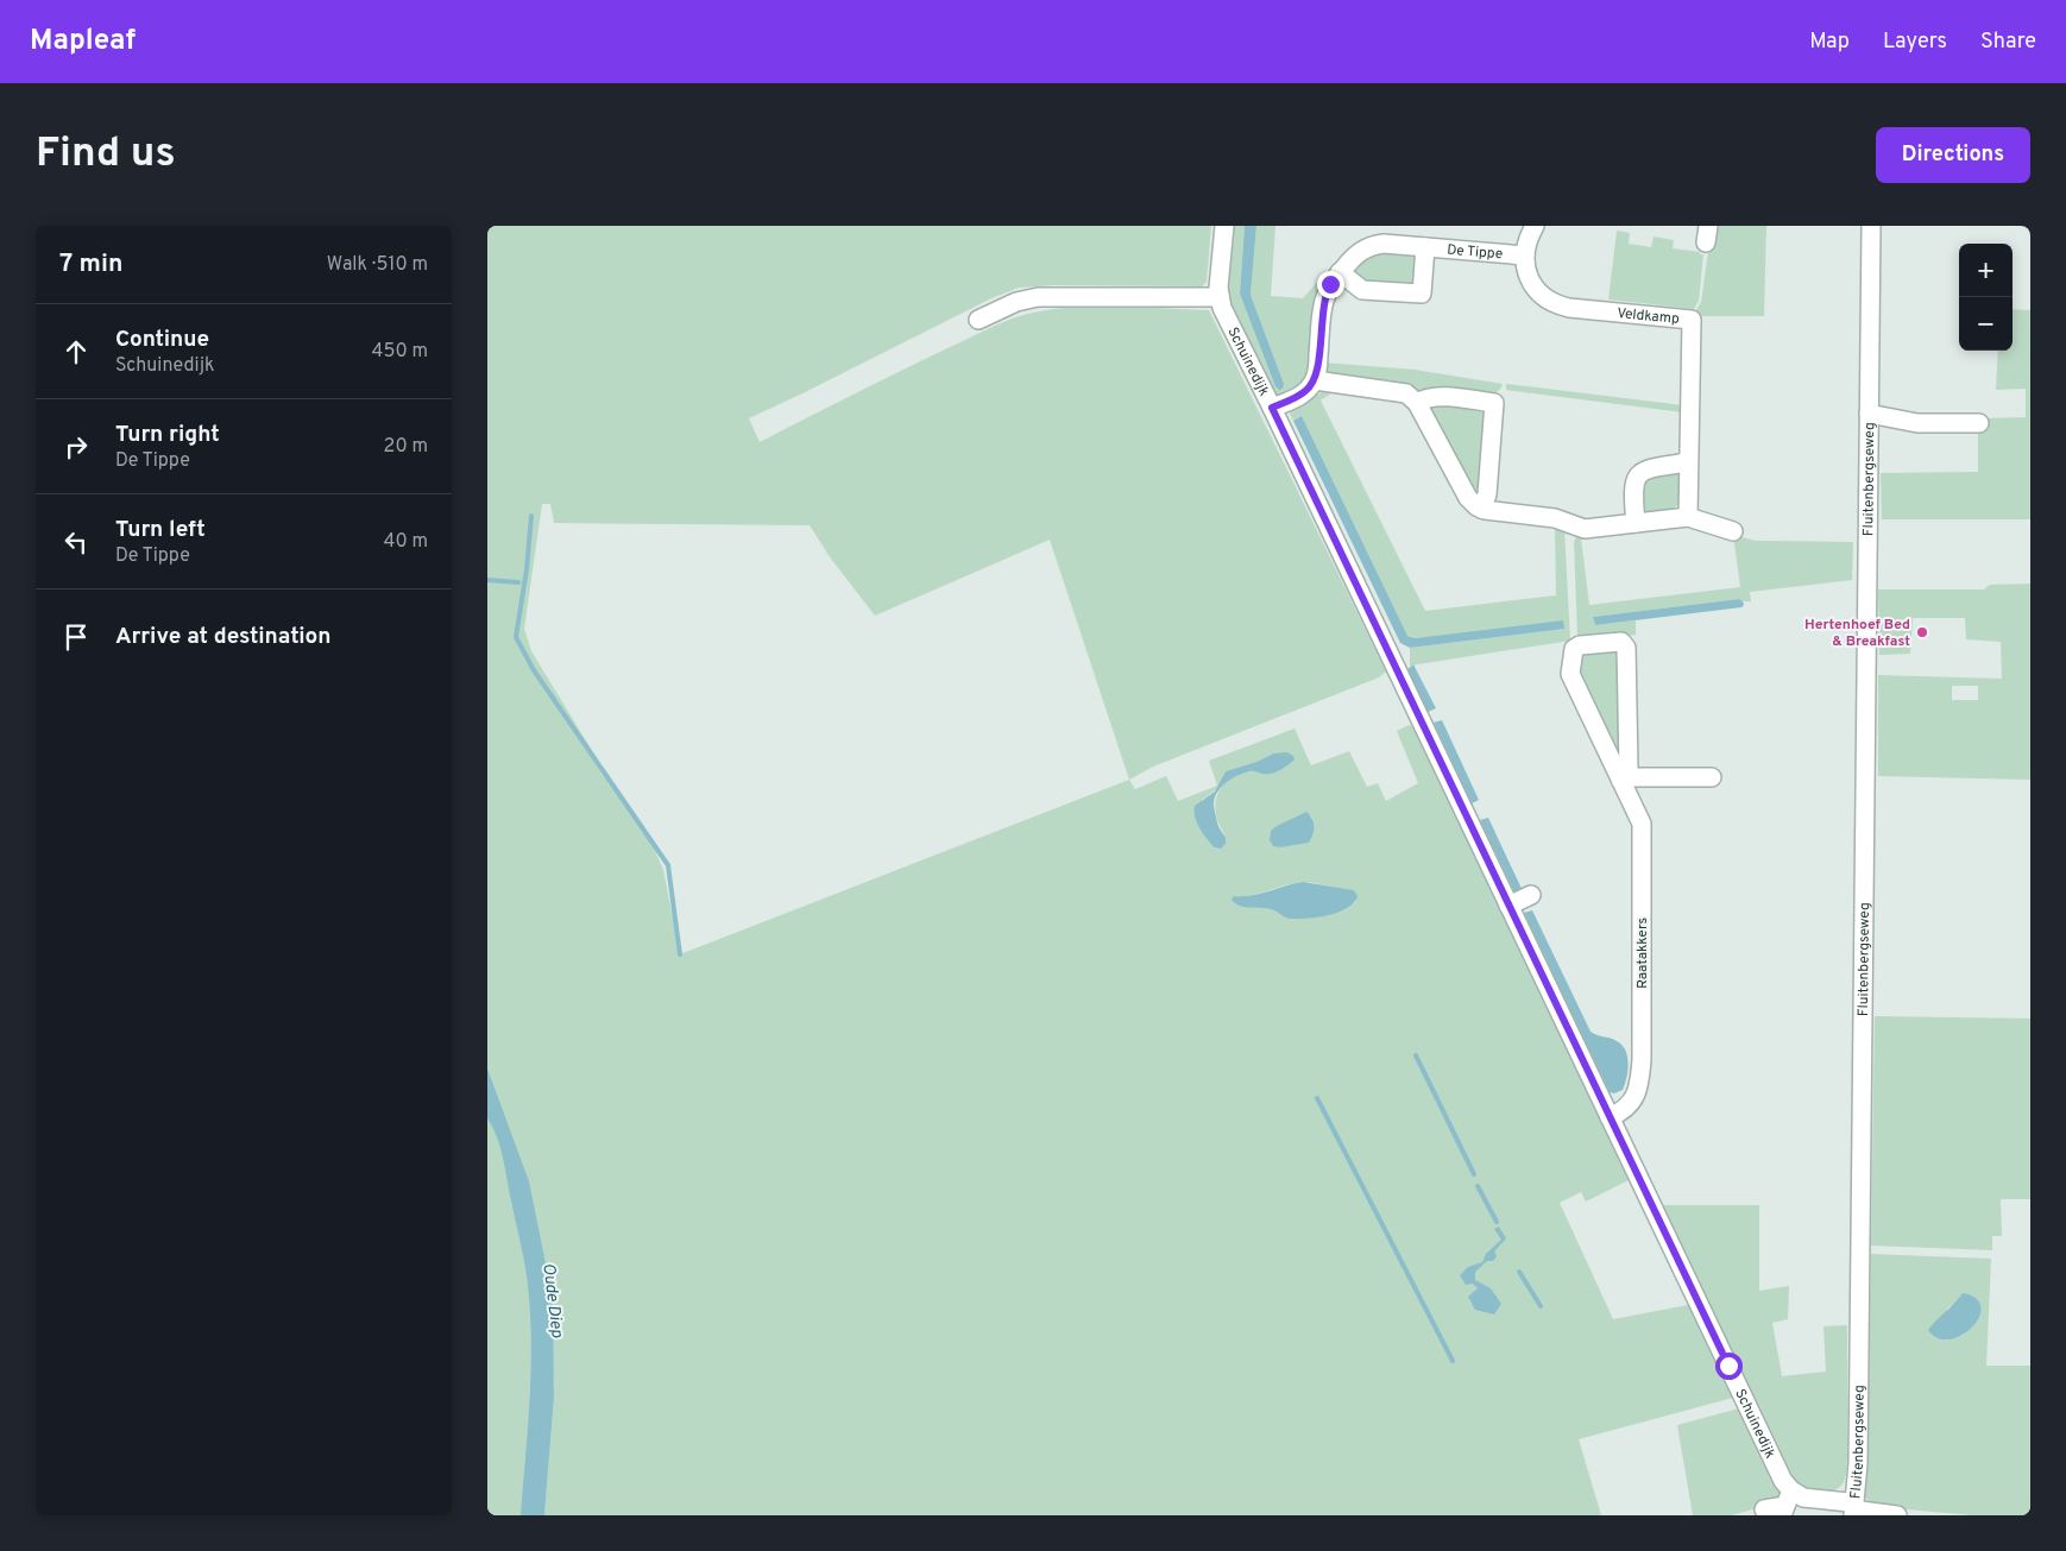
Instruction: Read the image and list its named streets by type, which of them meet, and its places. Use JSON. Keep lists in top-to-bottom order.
{
  "streets": {
    "street": [
      "De Tippe",
      "Veldkamp",
      "Schuinedijk",
      "Fluitenbergseweg",
      "Raatakkers"
    ]
  },
  "crossings": [
    ["De Tippe", "Veldkamp"],
    ["Schuinedijk", "Raatakkers"]
  ],
  "water": ["Oude Diep"],
  "places": ["Hertenhoef Bed & Breakfast"],
  "page": {
    "header": "Mapleaf",
    "nav": ["Map", "Layers", "Share"],
    "buttons": "Directions",
    "title": "Find us",
    "heading": ["7 min", "Walk · 510 m"],
    "map_buttons": ["+", "−"],
    "list": [
      ["Continue", "Schuinedijk", "450 m"],
      ["Turn right", "De Tippe", "20 m"],
      ["Turn left", "De Tippe", "40 m"],
      "Arrive at destination"
    ]
  }
}
